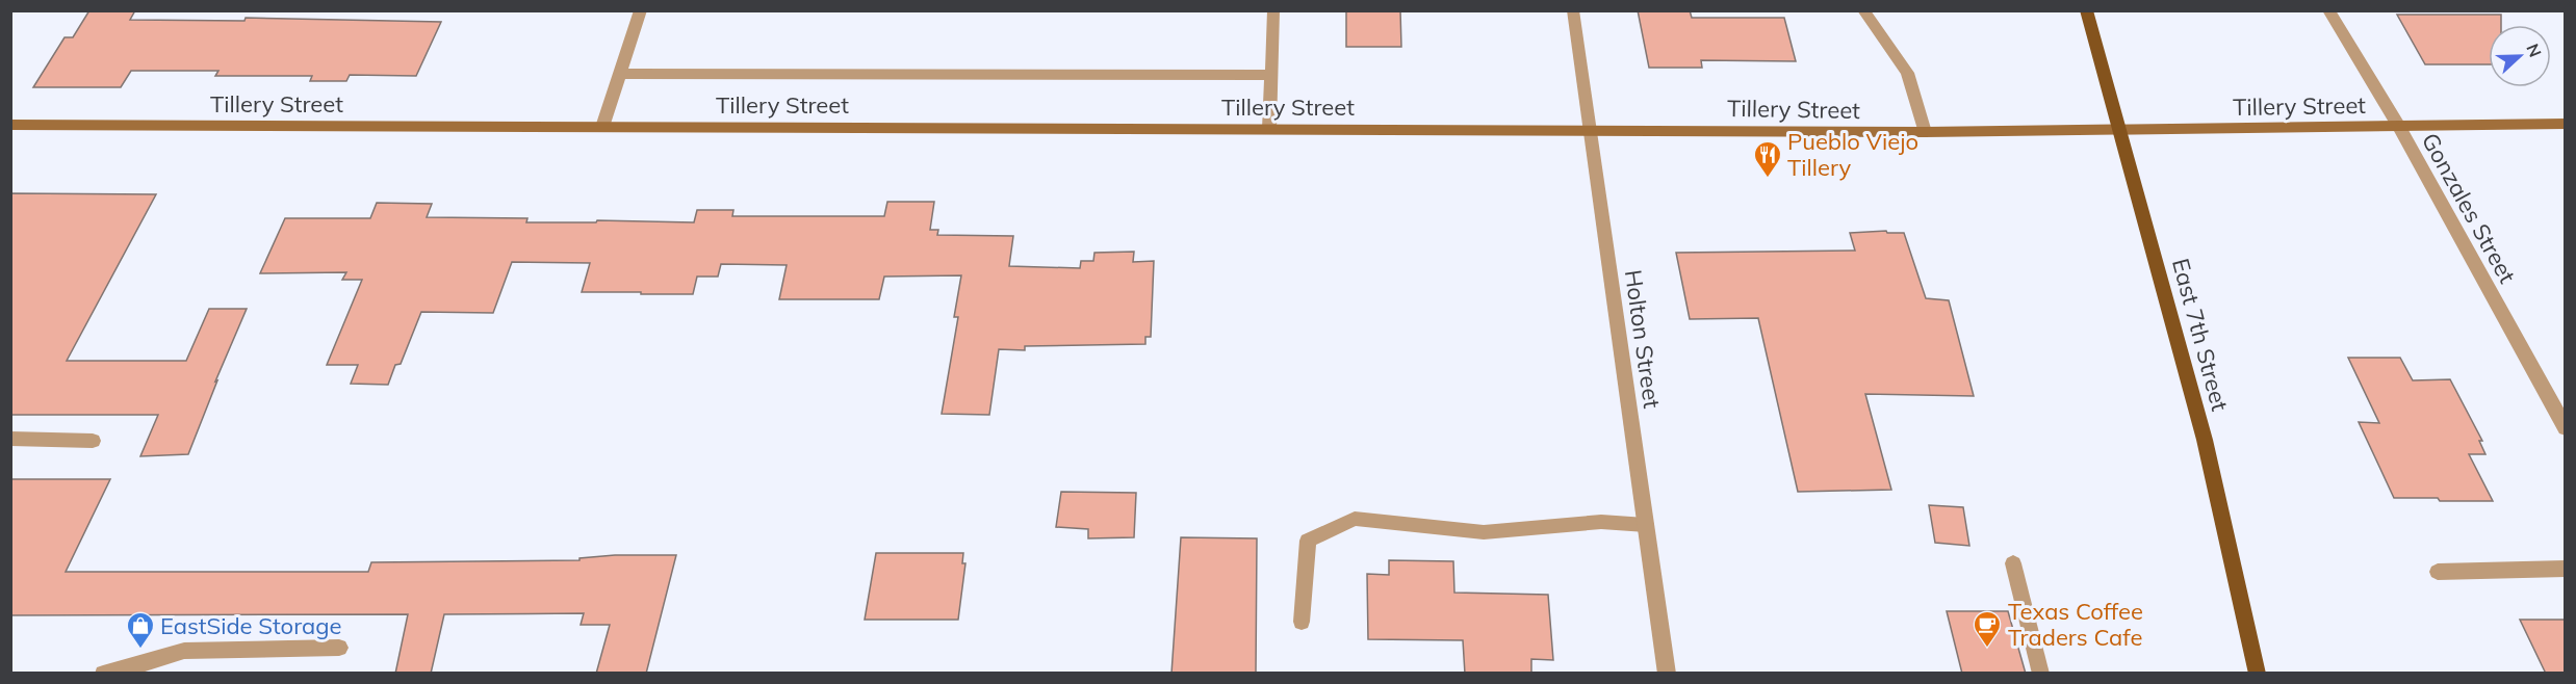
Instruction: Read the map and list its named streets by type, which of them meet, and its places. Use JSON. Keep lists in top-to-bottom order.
{
  "streets": {
    "main road": ["East 7th Street"],
    "street": ["Tillery Street", "Gonzales Street", "Holton Street"]
  },
  "crossings": [
    ["Tillery Street", "Gonzales Street"],
    ["Tillery Street", "Holton Street"]
  ],
  "places": {
    "restaurant": ["Pueblo Viejo Tillery"],
    "cafe": ["Texas Coffee Traders Cafe"],
    "shop": ["EastSide Storage"]
  },
  "north": "right"
}
